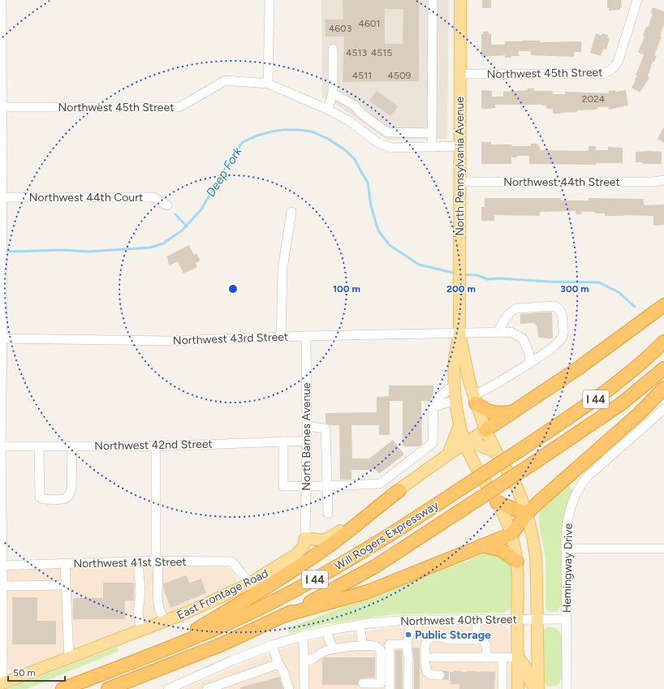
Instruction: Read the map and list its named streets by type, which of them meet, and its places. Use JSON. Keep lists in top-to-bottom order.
{
  "streets": {
    "highway": ["I 44", "Will Rogers Expressway"],
    "main road": ["North Pennsylvania Avenue", "East Frontage Road"],
    "street": [
      "Northwest 45th Street",
      "Northwest 44th Street",
      "Northwest 44th Court",
      "Northwest 43rd Street",
      "North Barnes Avenue",
      "Northwest 42nd Street",
      "Northwest 41st Street",
      "Hemingway Drive",
      "Northwest 40th Street"
    ]
  },
  "crossings": [
    ["Northwest 45th Street", "North Pennsylvania Avenue"],
    ["North Pennsylvania Avenue", "Northwest 44th Street"],
    ["North Pennsylvania Avenue", "Northwest 43rd Street"],
    ["North Pennsylvania Avenue", "Northwest 40th Street"],
    ["Northwest 43rd Street", "North Barnes Avenue"],
    ["North Barnes Avenue", "Northwest 42nd Street"],
    ["North Barnes Avenue", "East Frontage Road"],
    ["Northwest 41st Street", "East Frontage Road"],
    ["Hemingway Drive", "Northwest 40th Street"]
  ],
  "water": ["Deep Fork"],
  "places": ["Public Storage"],
  "house_numbers": [
    "4601",
    "4603",
    "4513",
    "4515",
    "4511",
    "4509",
    "2024"
  ],
  "scale_bar": "50 m",
  "rings": ["100 m", "200 m", "300 m"]
}
